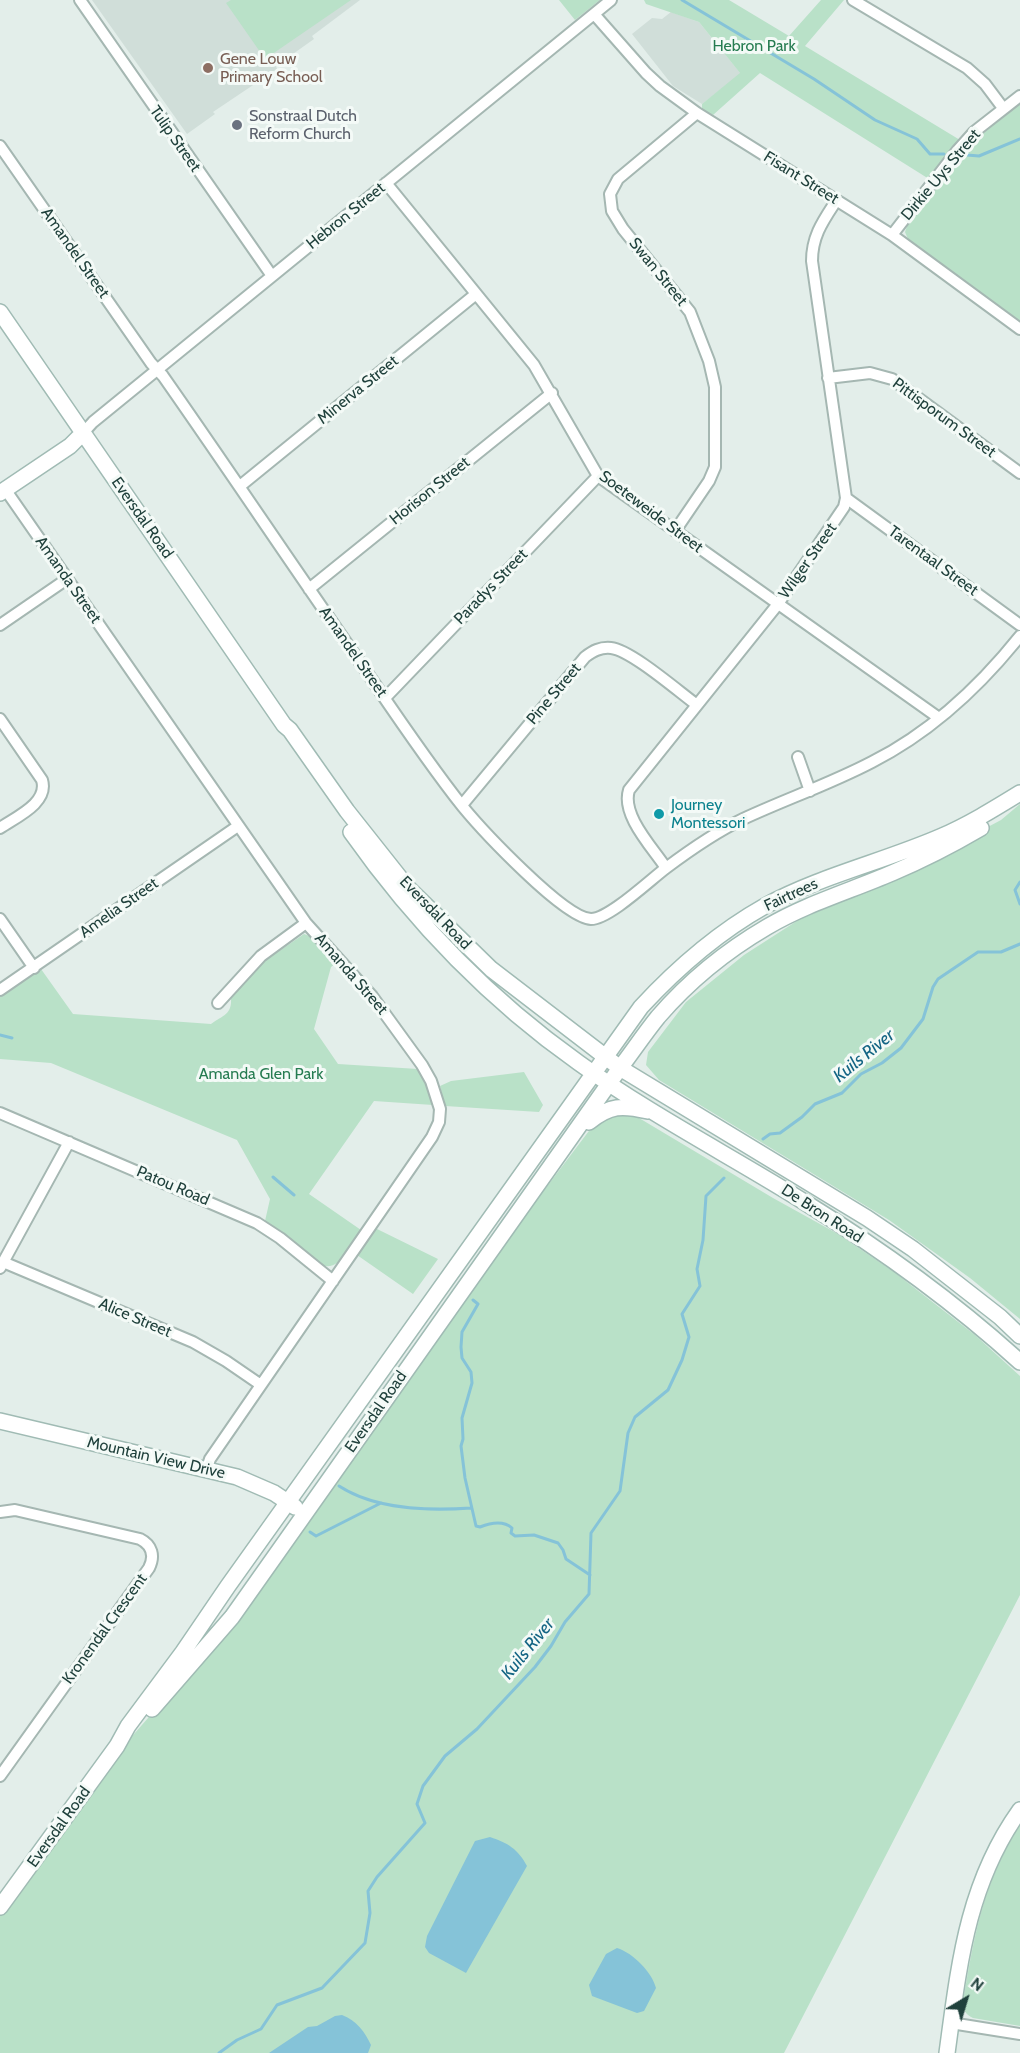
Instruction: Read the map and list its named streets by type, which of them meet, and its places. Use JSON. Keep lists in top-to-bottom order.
{
  "streets": {
    "street": [
      "Tulip Street",
      "Dirkie Uys Street",
      "Fisant Street",
      "Hebron Street",
      "Amandel Street",
      "Swan Street",
      "Minerva Street",
      "Pittisporum Street",
      "Horison Street",
      "Soeteweide Street",
      "Eversdal Road",
      "Wilger Street",
      "Tarentaal Street",
      "Amanda Street",
      "Paradys Street",
      "Pine Street",
      "Fairtrees",
      "Amelia Street",
      "Patou Road",
      "De Bron Road",
      "Alice Street",
      "Mountain View Drive",
      "Kronendal Crescent"
    ]
  },
  "crossings": [
    ["Tulip Street", "Hebron Street"],
    ["Dirkie Uys Street", "Fisant Street"],
    ["Fisant Street", "Hebron Street"],
    ["Fisant Street", "Swan Street"],
    ["Hebron Street", "Amandel Street"],
    ["Hebron Street", "Soeteweide Street"],
    ["Hebron Street", "Eversdal Road"],
    ["Amandel Street", "Minerva Street"],
    ["Amandel Street", "Horison Street"],
    ["Amandel Street", "Soeteweide Street"],
    ["Amandel Street", "Wilger Street"],
    ["Amandel Street", "Paradys Street"],
    ["Amandel Street", "Pine Street"],
    ["Swan Street", "Soeteweide Street"],
    ["Minerva Street", "Soeteweide Street"],
    ["Horison Street", "Soeteweide Street"],
    ["Soeteweide Street", "Wilger Street"],
    ["Soeteweide Street", "Paradys Street"],
    ["Eversdal Road", "Fairtrees"],
    ["Eversdal Road", "De Bron Road"],
    ["Eversdal Road", "Mountain View Drive"],
    ["Wilger Street", "Tarentaal Street"],
    ["Wilger Street", "Pine Street"],
    ["Amanda Street", "Amelia Street"],
    ["Amanda Street", "Patou Road"],
    ["Amanda Street", "Alice Street"],
    ["Amanda Street", "Mountain View Drive"],
    ["Fairtrees", "De Bron Road"]
  ],
  "water": ["Kuils River"],
  "parks": ["Hebron Park", "Amanda Glen Park"],
  "places": ["Gene Louw Primary School", "Sonstraal Dutch Reform Church", "Journey Montessori"],
  "north": "top right"
}
